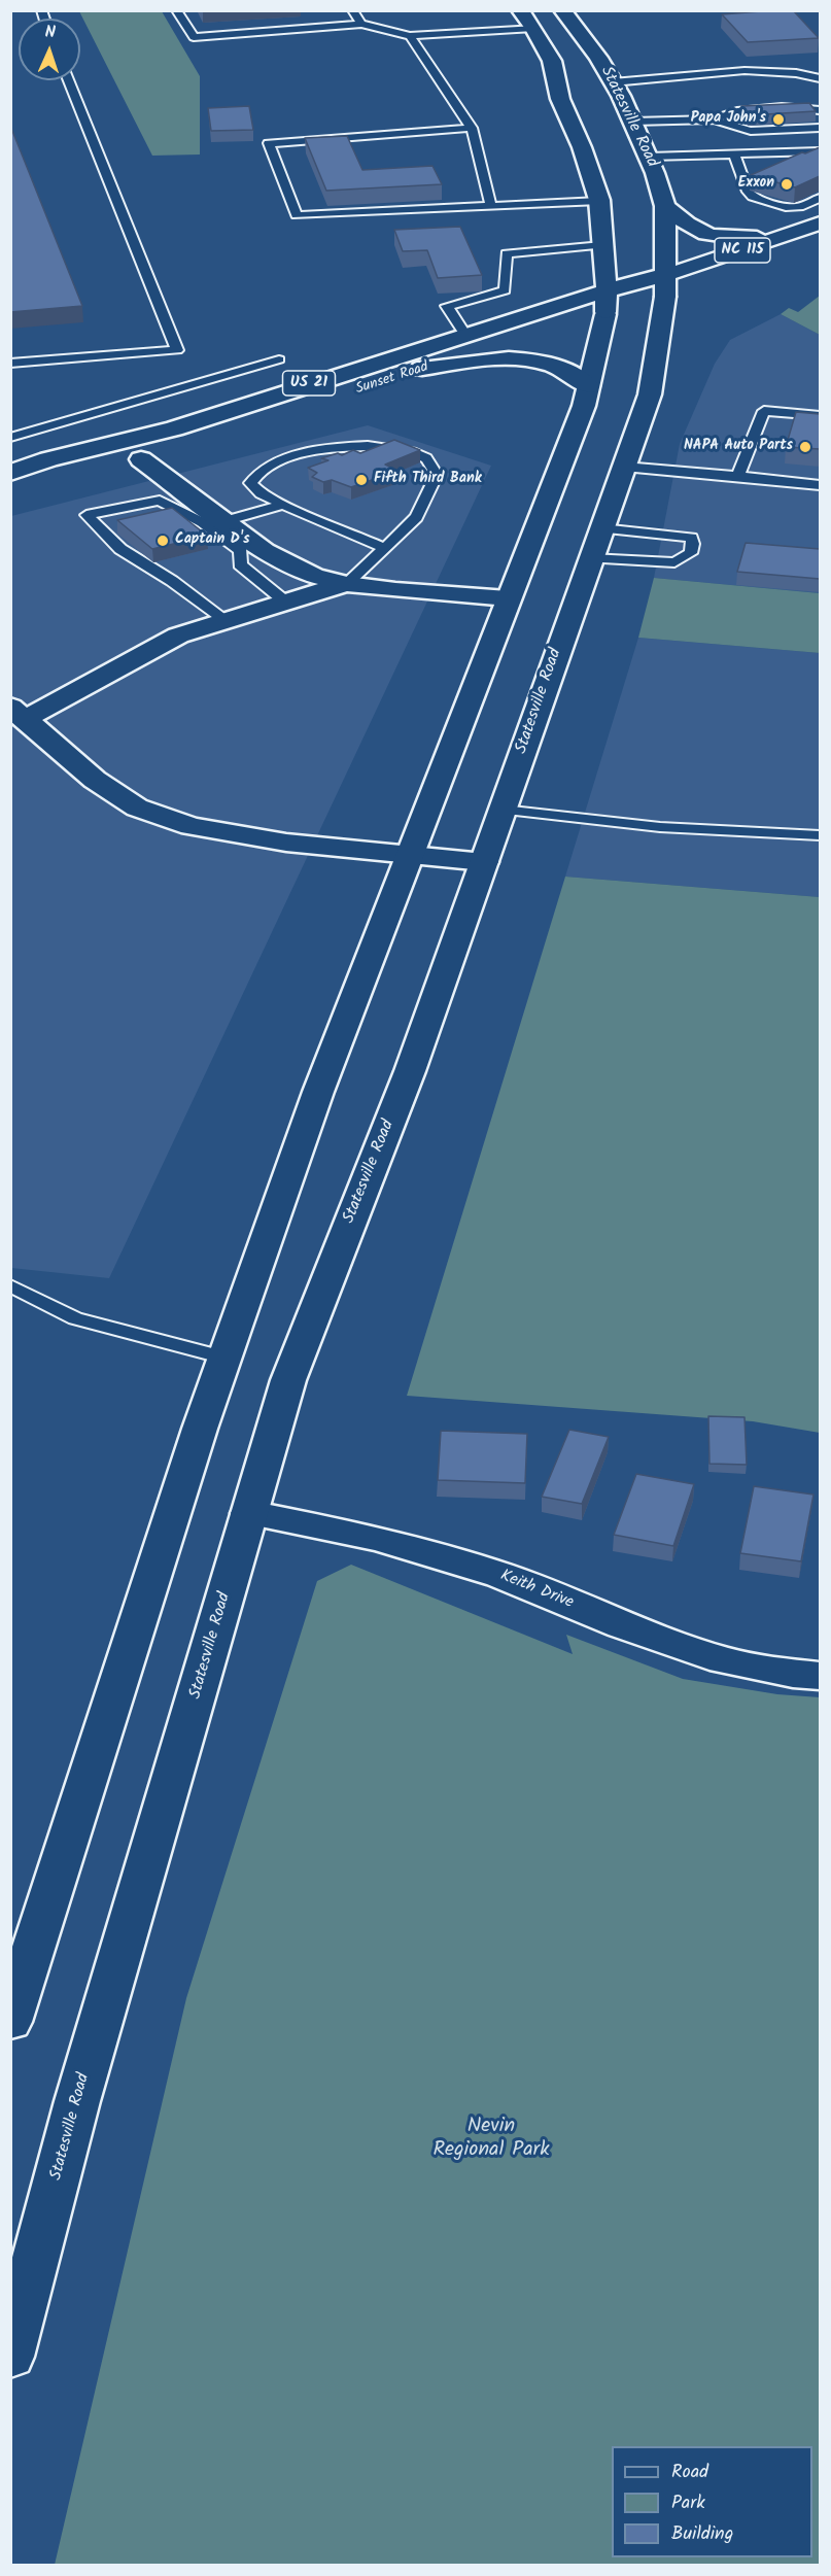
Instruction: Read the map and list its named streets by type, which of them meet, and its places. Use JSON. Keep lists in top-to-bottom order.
{
  "streets": {
    "main road": [
      "Statesville Road",
      "NC 115",
      "Sunset Road",
      "US 21",
      "Keith Drive"
    ]
  },
  "crossings": [
    ["Statesville Road", "NC 115"],
    ["Statesville Road", "Sunset Road"],
    ["Statesville Road", "Keith Drive"],
    ["NC 115", "Sunset Road"]
  ],
  "parks": ["Nevin Regional Park"],
  "places": [
    "Papa John's",
    "Exxon",
    "NAPA Auto Parts",
    "Fifth Third Bank",
    "Captain D's"
  ],
  "legend": ["Road", "Park", "Building"],
  "north": "top"
}
